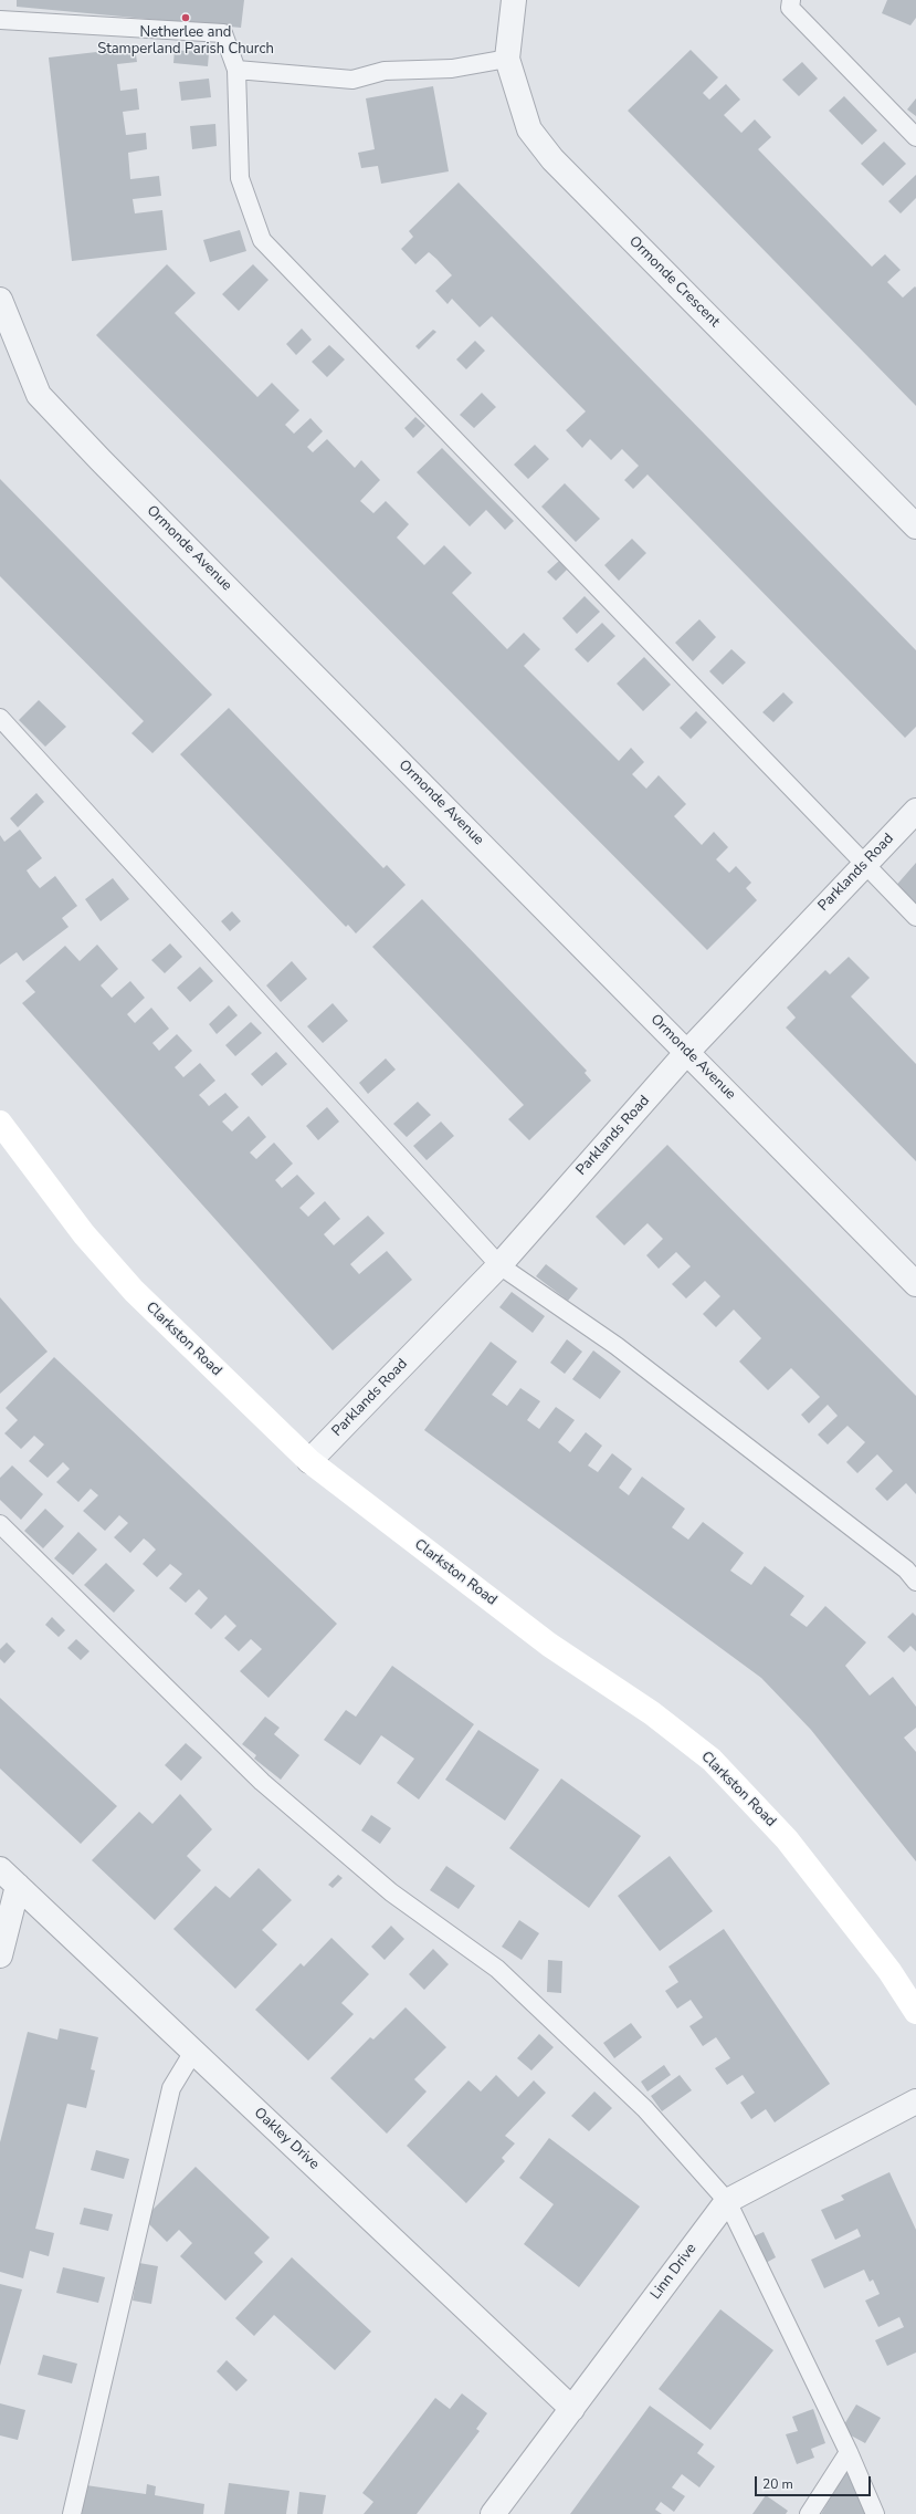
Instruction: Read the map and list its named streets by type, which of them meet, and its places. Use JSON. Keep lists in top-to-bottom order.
{
  "streets": {
    "main road": ["Clarkston Road"],
    "street": [
      "Ormonde Crescent",
      "Ormonde Avenue",
      "Parklands Road",
      "Oakley Drive",
      "Linn Drive"
    ]
  },
  "crossings": [
    ["Ormonde Avenue", "Parklands Road"],
    ["Parklands Road", "Clarkston Road"],
    ["Oakley Drive", "Linn Drive"]
  ],
  "places": ["Netherlee and Stamperland Parish Church"],
  "scale_bar": "20 m"
}
